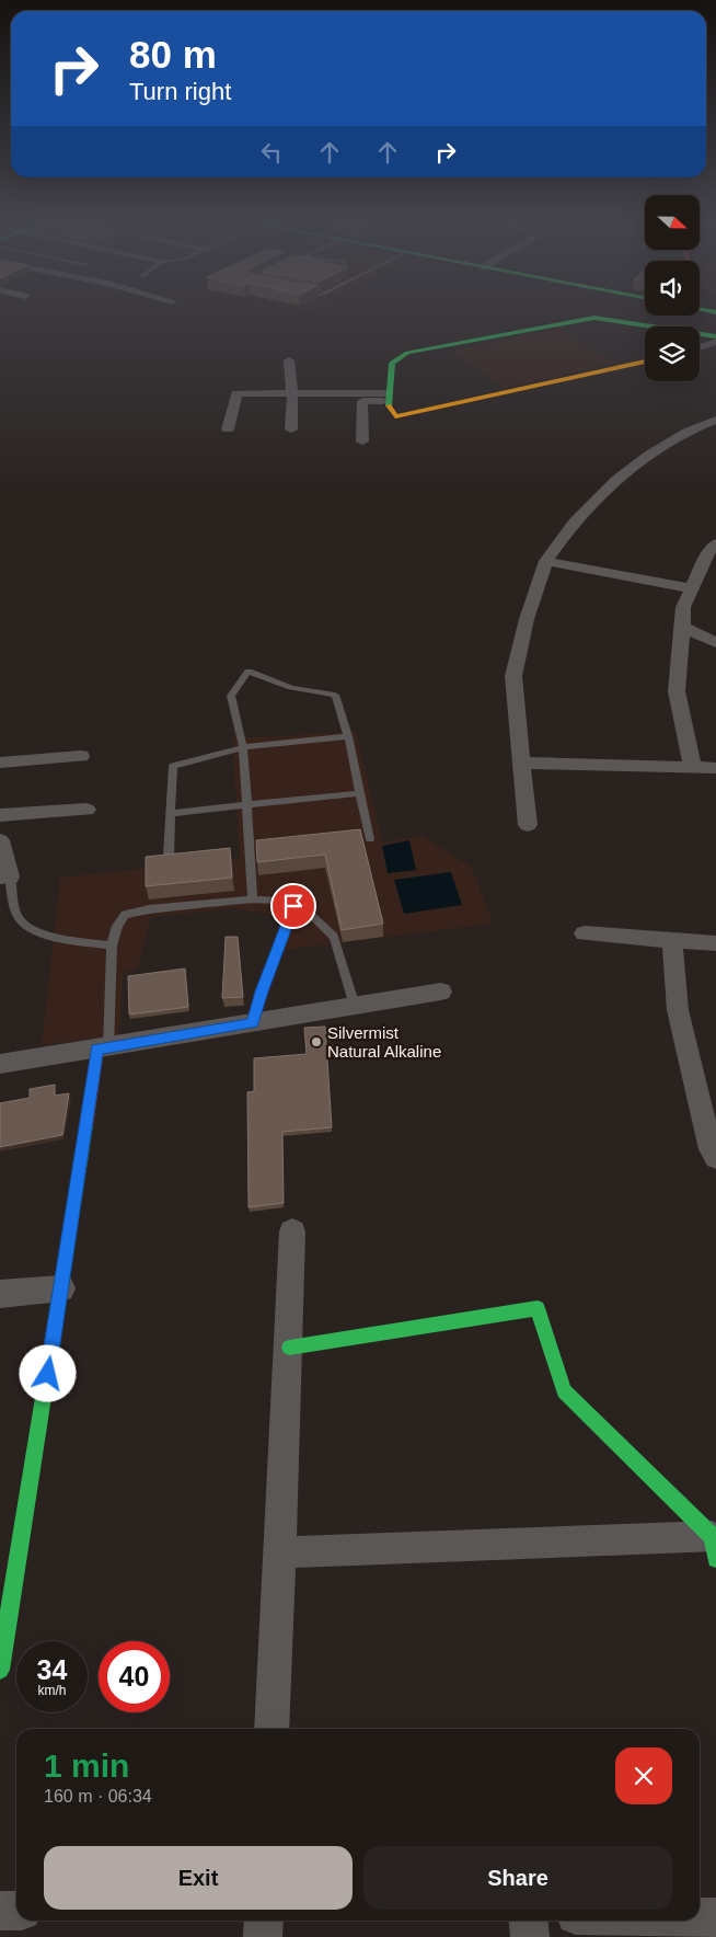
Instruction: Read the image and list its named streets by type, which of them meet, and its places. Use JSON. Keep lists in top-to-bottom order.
{
  "places": ["Silvermist Natural Alkaline"],
  "north": "right",
  "page": {
    "turn": ["80 m", "Turn right"],
    "speed": "34 km/h",
    "limit": "40",
    "heading": ["1 min", "160 m · 06:34"],
    "buttons": ["Exit", "Share"]
  }
}
